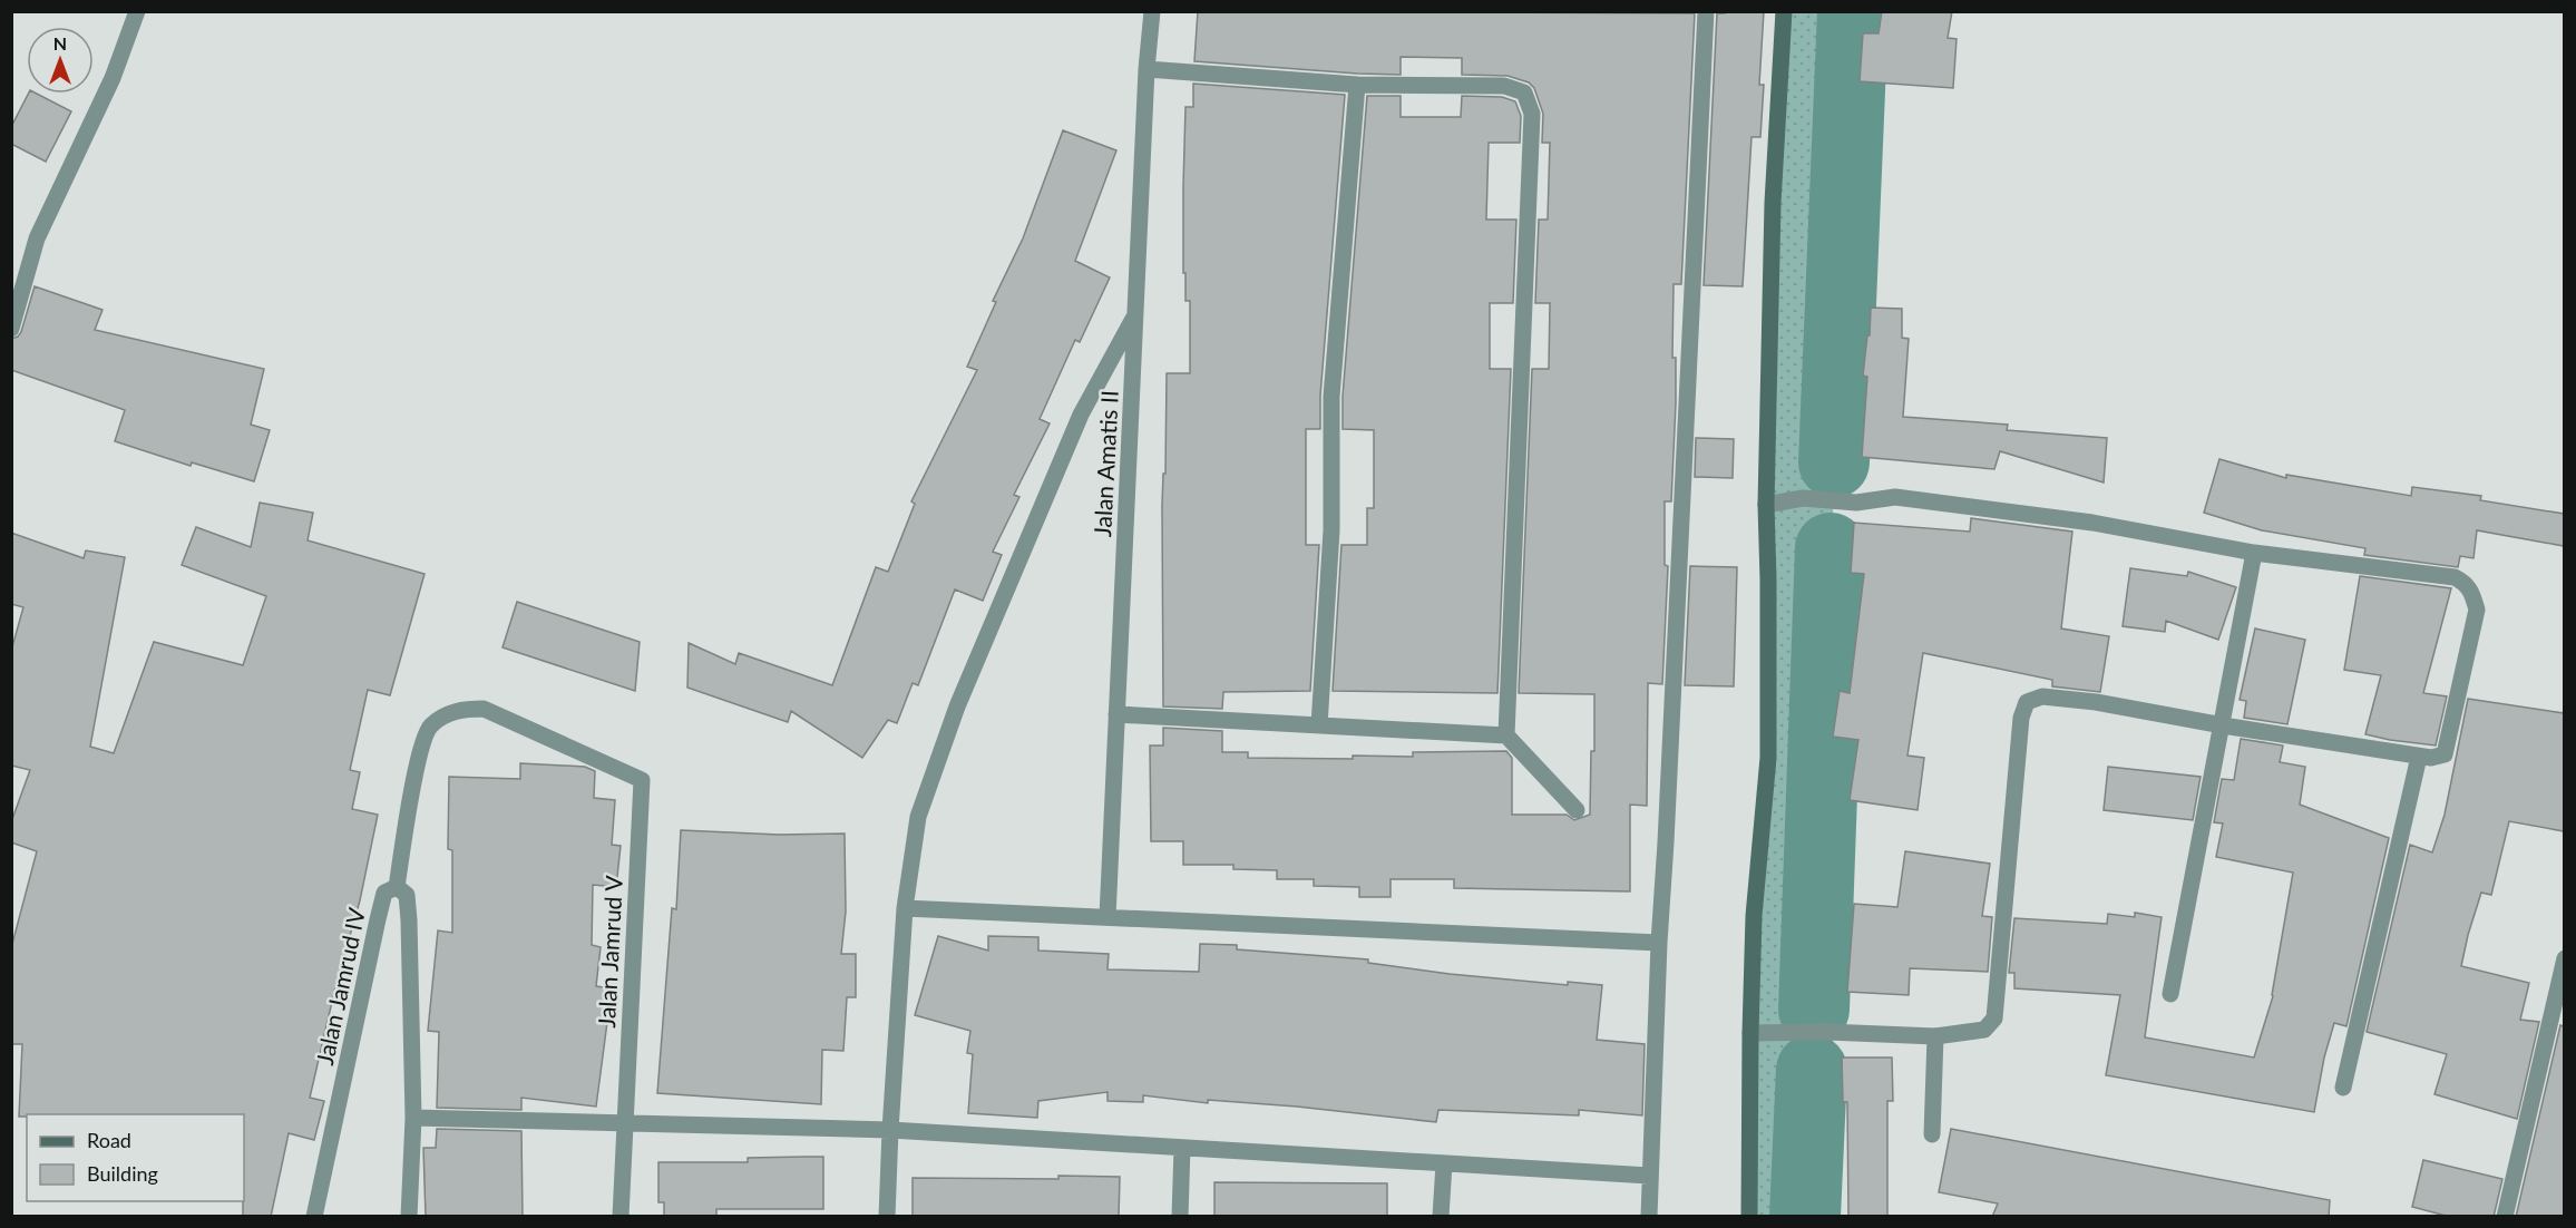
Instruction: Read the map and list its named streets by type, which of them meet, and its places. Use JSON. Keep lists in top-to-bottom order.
{
  "streets": {
    "street": ["Jalan Amatis II", "Jalan Jamrud V", "Jalan Jamrud IV"]
  },
  "crossings": [
    ["Jalan Jamrud V", "Jalan Jamrud IV"]
  ],
  "legend": ["Road", "Building"],
  "north": "top"
}
